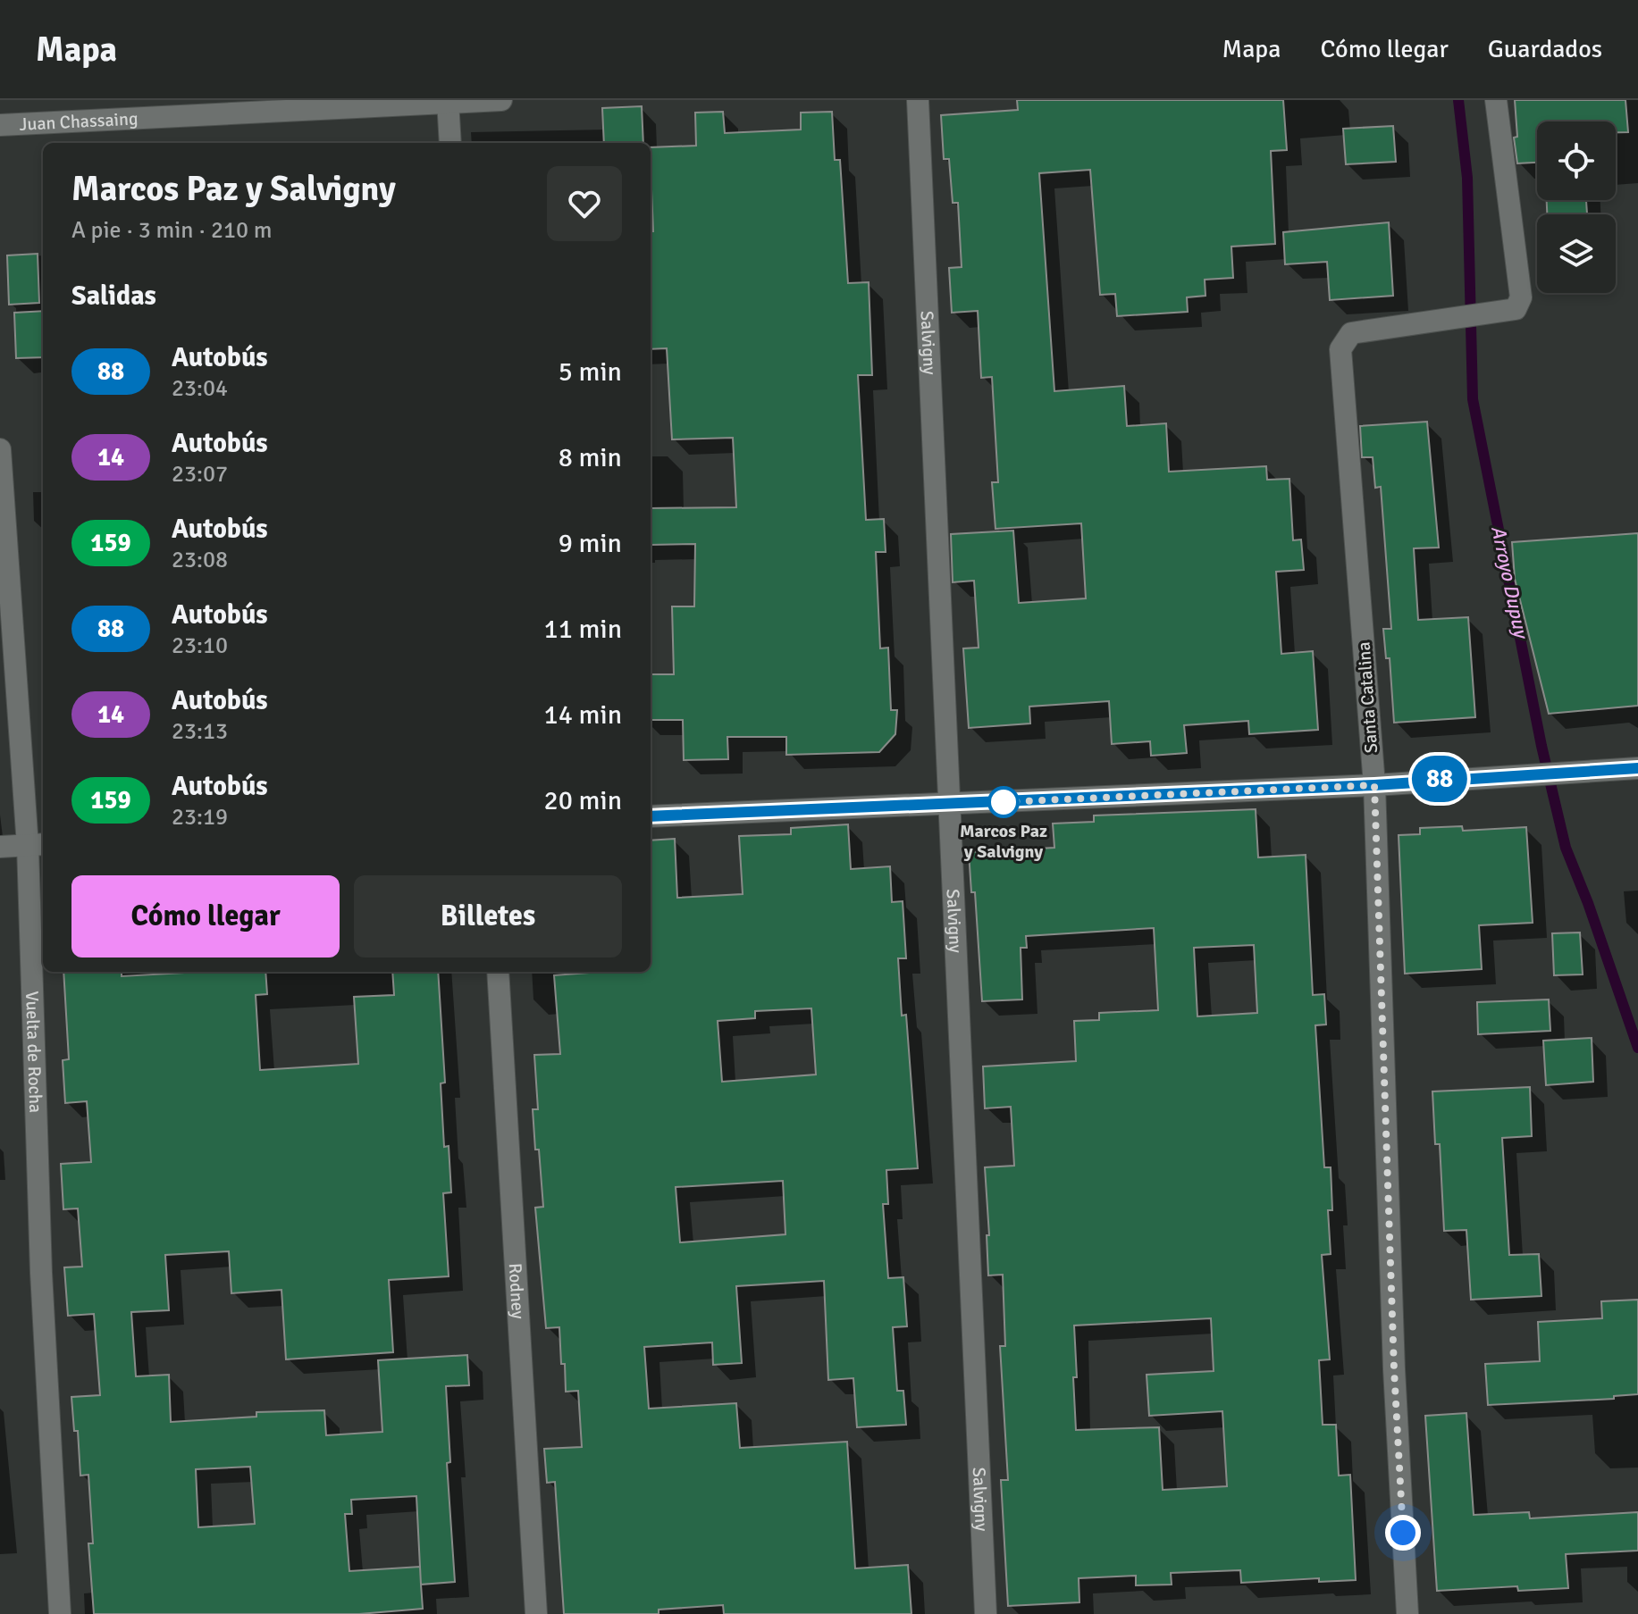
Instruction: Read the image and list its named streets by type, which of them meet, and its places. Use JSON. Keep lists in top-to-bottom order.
{
  "streets": {
    "street": [
      "Juan Chassaing",
      "Salvigny",
      "Santa Catalina",
      "Vuelta de Rocha",
      "Rodney"
    ]
  },
  "water": ["Arroyo Dupuy"],
  "places": ["Marcos Paz y Salvigny"],
  "lines": ["bus line 88"],
  "page": {
    "header": "Mapa",
    "nav": ["Mapa", "Cómo llegar", "Guardados"],
    "on_map": "88",
    "heading": [
      ["Marcos Paz y Salvigny", "A pie · 3 min · 210 m"],
      "Salidas"
    ],
    "list": [
      {
        "mark": "88",
        "name": "Autobús",
        "note": "23:04",
        "value": "5 min"
      },
      {
        "mark": "14",
        "name": "Autobús",
        "note": "23:07",
        "value": "8 min"
      },
      {
        "mark": "159",
        "name": "Autobús",
        "note": "23:08",
        "value": "9 min"
      },
      {
        "mark": "88",
        "name": "Autobús",
        "note": "23:10",
        "value": "11 min"
      },
      {
        "mark": "14",
        "name": "Autobús",
        "note": "23:13",
        "value": "14 min"
      },
      {
        "mark": "159",
        "name": "Autobús",
        "note": "23:19",
        "value": "20 min"
      }
    ],
    "buttons": ["Cómo llegar", "Billetes"]
  }
}
